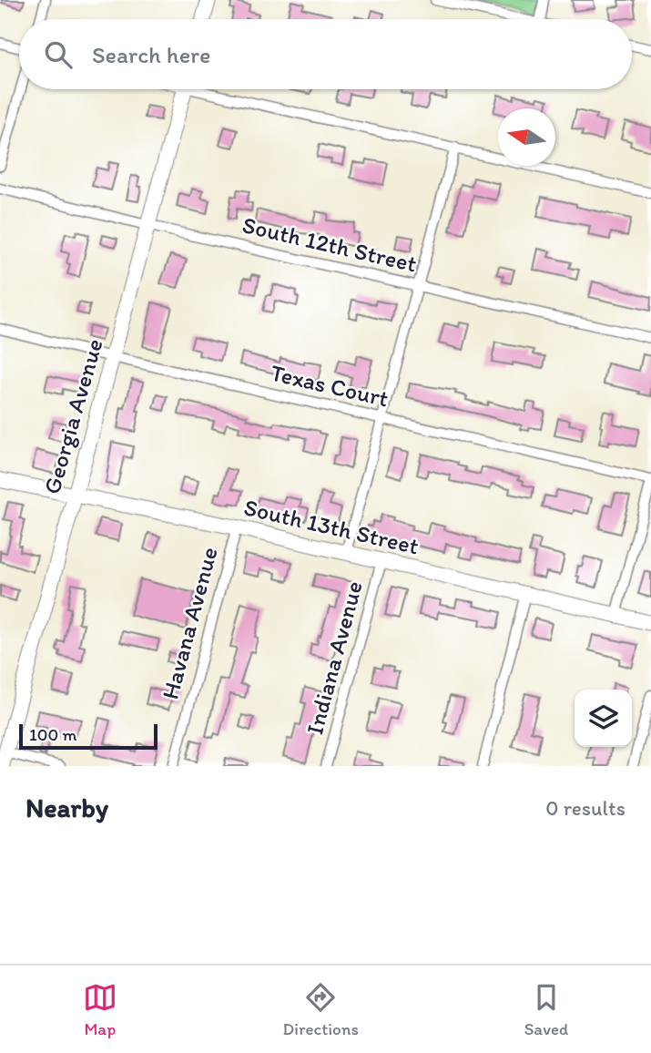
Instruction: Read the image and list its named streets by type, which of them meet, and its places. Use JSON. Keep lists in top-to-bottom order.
{
  "streets": {
    "street": [
      "South 12th Street",
      "Texas Court",
      "Georgia Avenue",
      "South 13th Street",
      "Havana Avenue",
      "Indiana Avenue"
    ]
  },
  "crossings": [
    ["South 12th Street", "Georgia Avenue"],
    ["Texas Court", "Georgia Avenue"],
    ["Georgia Avenue", "South 13th Street"],
    ["South 13th Street", "Havana Avenue"],
    ["South 13th Street", "Indiana Avenue"]
  ],
  "scale_bar": "100 m",
  "north": "left",
  "page": {
    "search": "Search here",
    "scale": "100 m",
    "heading": ["Nearby", "0 results"],
    "nav": ["Map", "Directions", "Saved"]
  }
}
